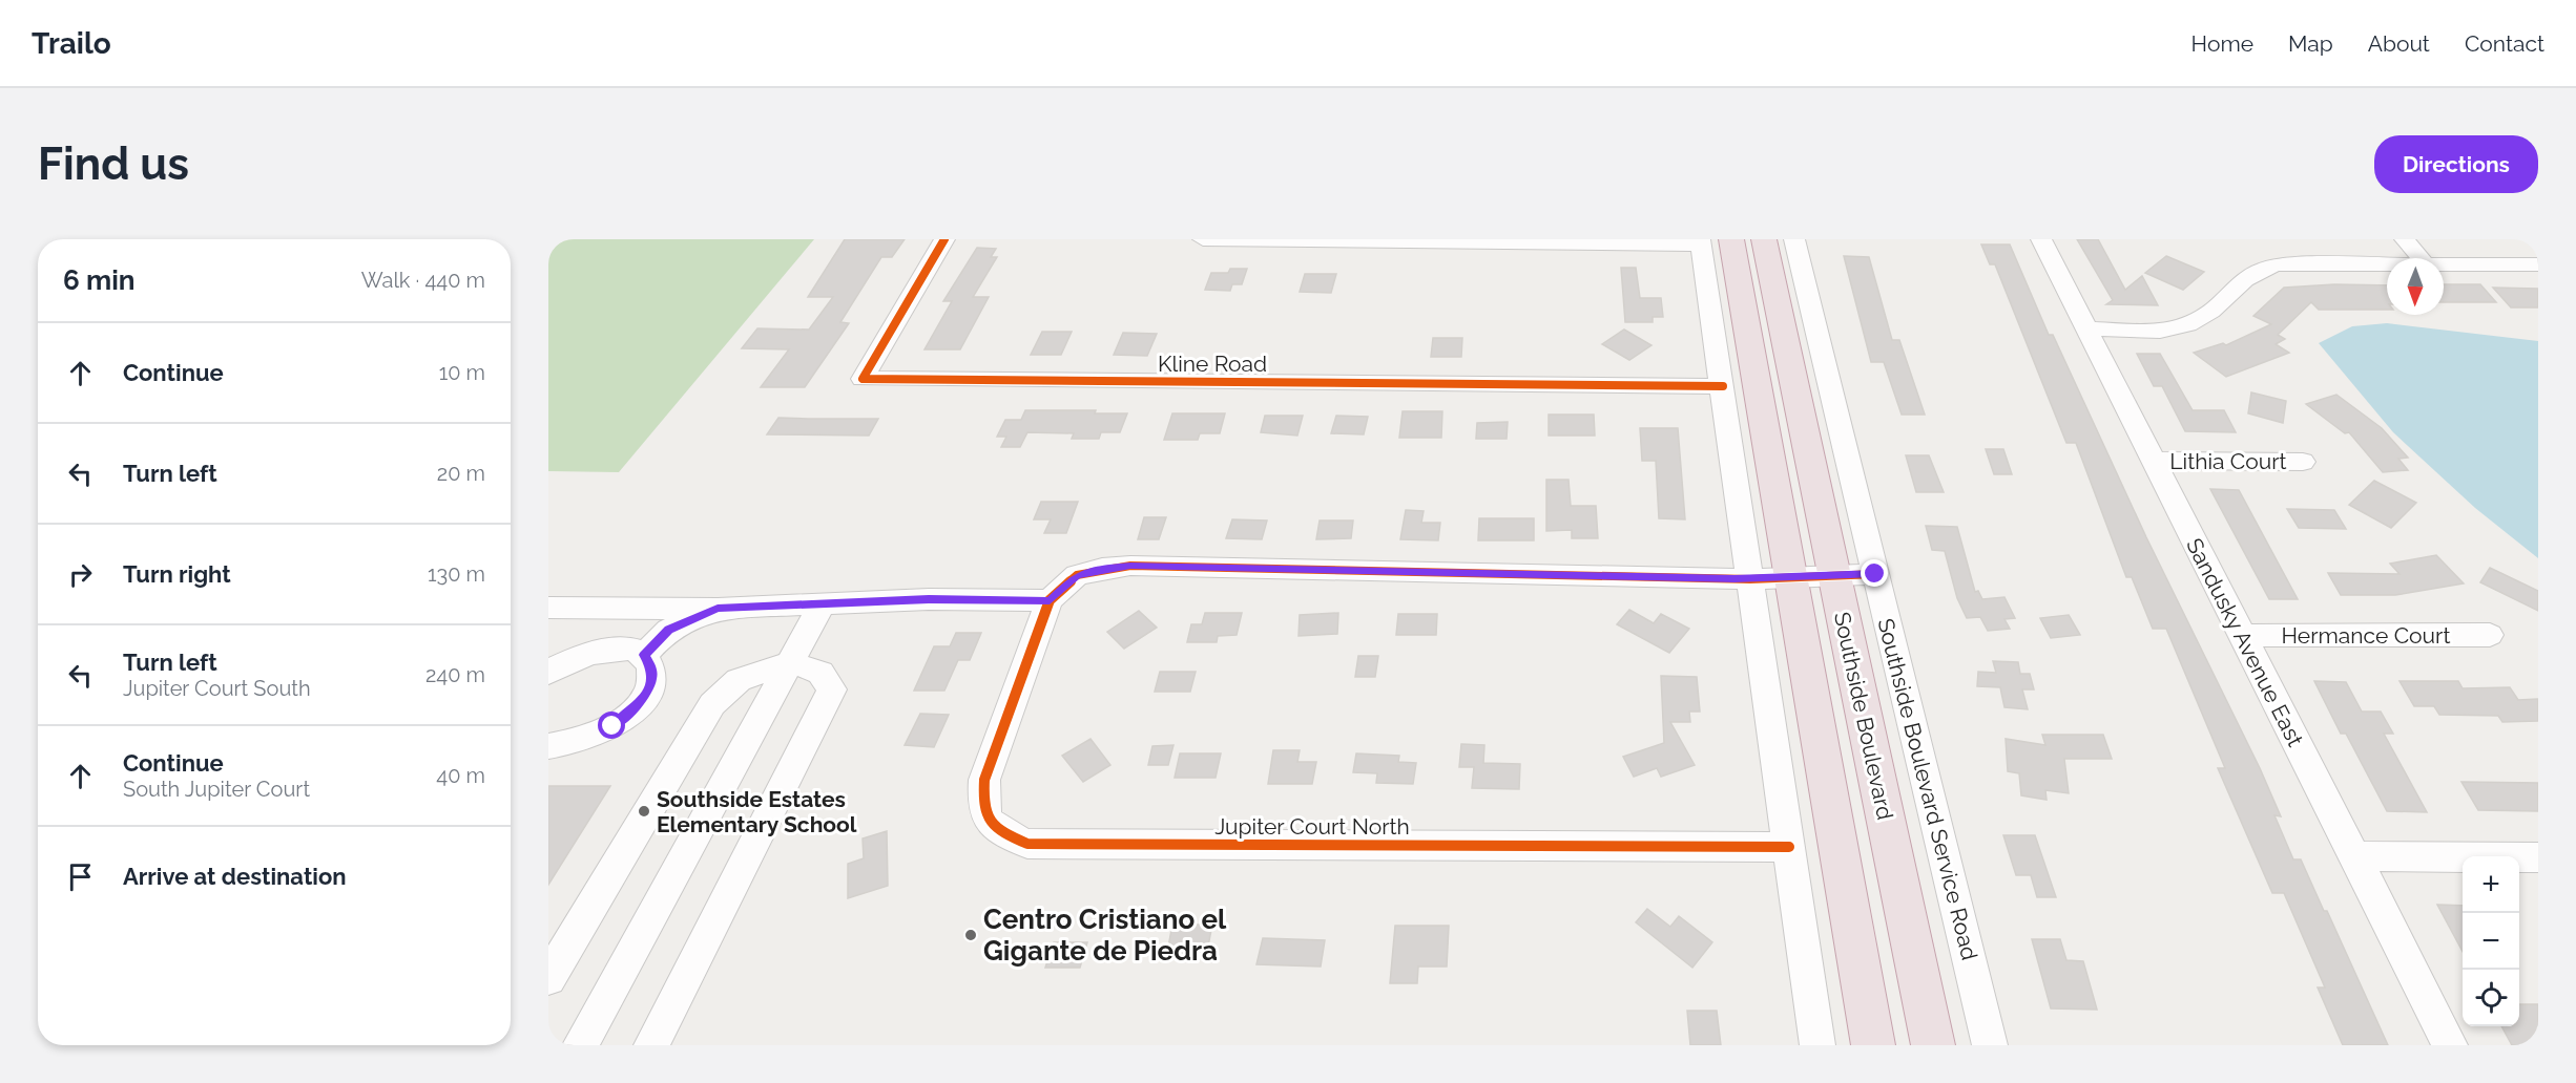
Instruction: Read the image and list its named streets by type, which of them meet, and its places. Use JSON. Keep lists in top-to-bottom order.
{
  "streets": {
    "highway": ["Southside Boulevard"],
    "street": [
      "Kline Road",
      "Lithia Court",
      "Hermance Court",
      "Sandusky Avenue East",
      "Southside Boulevard Service Road",
      "Jupiter Court North"
    ]
  },
  "crossings": [
    ["Lithia Court", "Sandusky Avenue East"],
    ["Hermance Court", "Sandusky Avenue East"]
  ],
  "places": ["Southside Estates Elementary School", "Centro Cristiano el Gigante de Piedra"],
  "north": "bottom",
  "page": {
    "header": "Trailo",
    "nav": [
      "Home",
      "Map",
      "About",
      "Contact"
    ],
    "buttons": "Directions",
    "title": "Find us",
    "heading": ["6 min", "Walk · 440 m"],
    "list": [
      ["Continue", "10 m"],
      ["Turn left", "20 m"],
      ["Turn right", "130 m"],
      ["Turn left", "Jupiter Court South", "240 m"],
      ["Continue", "South Jupiter Court", "40 m"],
      "Arrive at destination"
    ],
    "map_buttons": ["+", "−"]
  }
}
